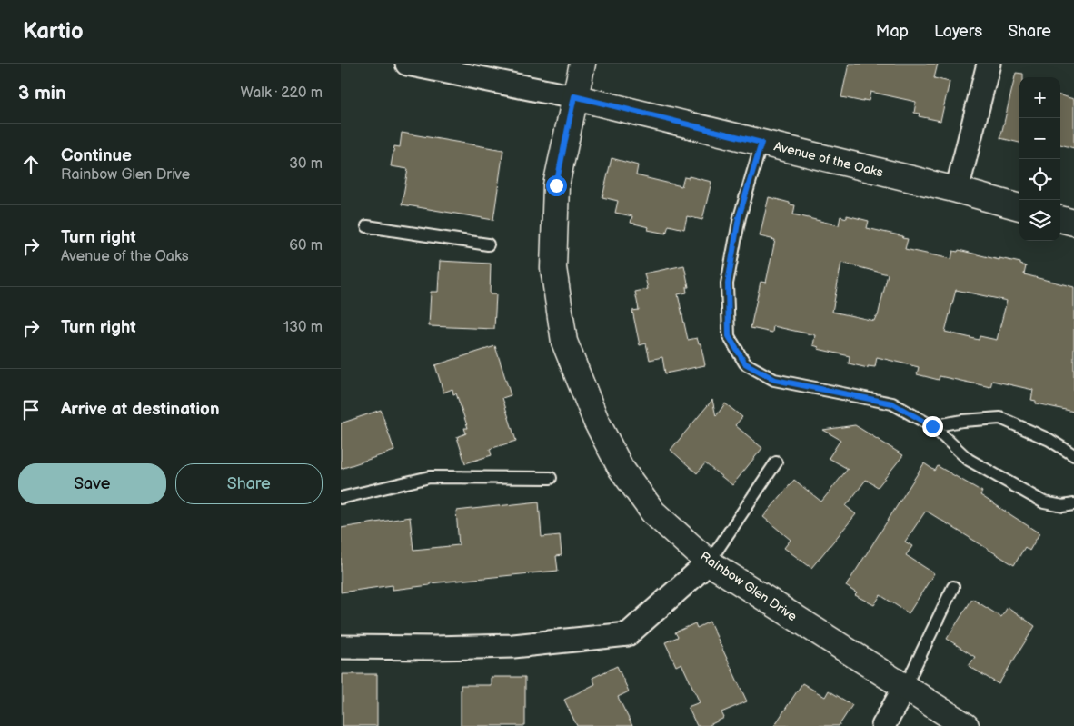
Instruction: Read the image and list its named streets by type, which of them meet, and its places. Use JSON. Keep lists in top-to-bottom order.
{
  "streets": {
    "street": ["Avenue of the Oaks", "Rainbow Glen Drive"]
  },
  "crossings": [
    ["Avenue of the Oaks", "Rainbow Glen Drive"]
  ],
  "page": {
    "header": "Kartio",
    "nav": ["Map", "Layers", "Share"],
    "heading": ["3 min", "Walk · 220 m"],
    "map_buttons": ["+", "−"],
    "list": [
      ["Continue", "Rainbow Glen Drive", "30 m"],
      ["Turn right", "Avenue of the Oaks", "60 m"],
      ["Turn right", "130 m"],
      "Arrive at destination"
    ],
    "buttons": ["Save", "Share"]
  }
}
